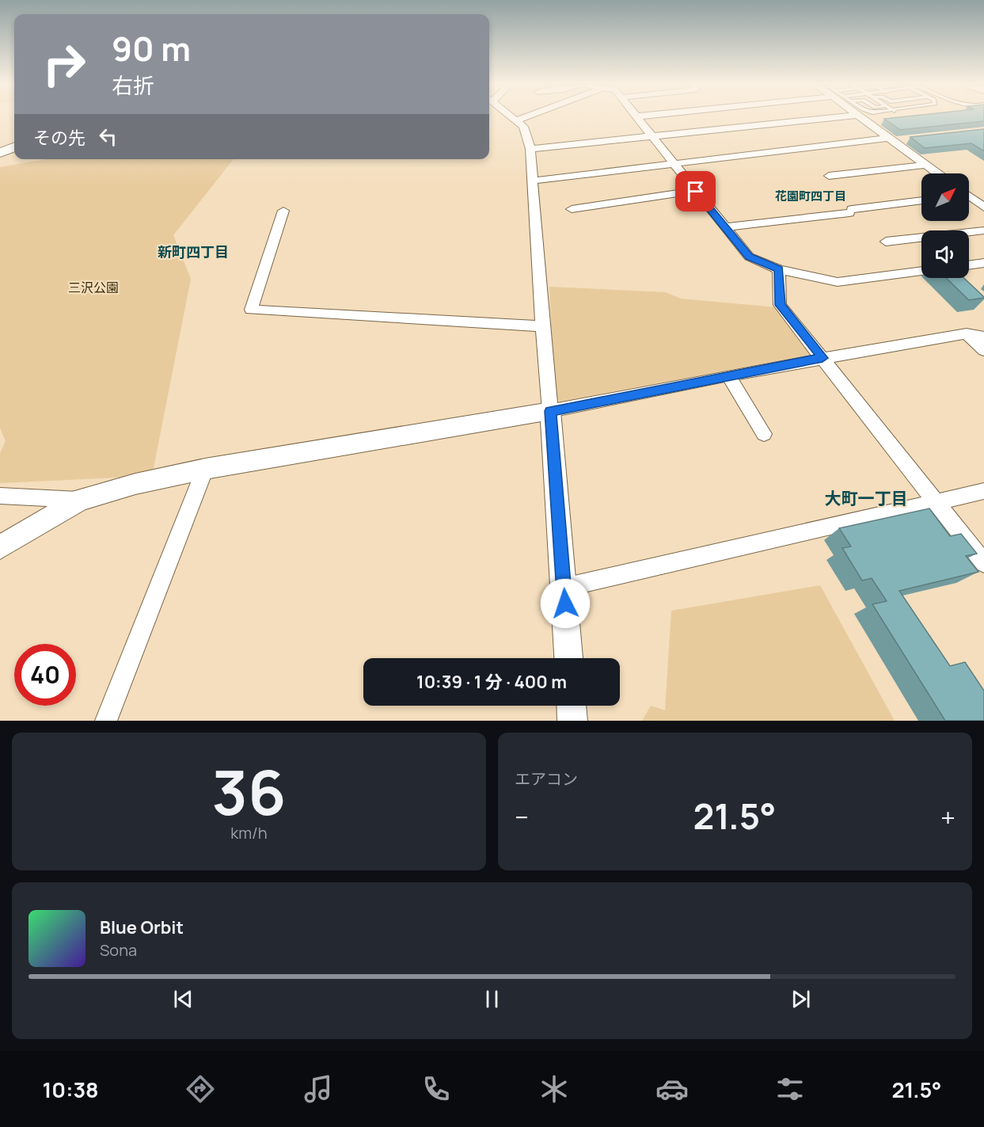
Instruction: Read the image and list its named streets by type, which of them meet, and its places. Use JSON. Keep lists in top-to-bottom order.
{
  "districts": ["花園町四丁目", "新町四丁目", "大町一丁目"],
  "parks": ["三沢公園"],
  "north": "top right",
  "page": {
    "turn": ["90 m", "右折"],
    "then": "その先",
    "limit": "40",
    "trip": "10:39 · 1 分 · 400 m",
    "tile": [
      ["36", "km/h"],
      "エアコン"
    ],
    "heat": ["−", "21.5°", "+"],
    "song": ["Blue Orbit", "Sona"],
    "tabs": ["10:38", "21.5°"]
  }
}
